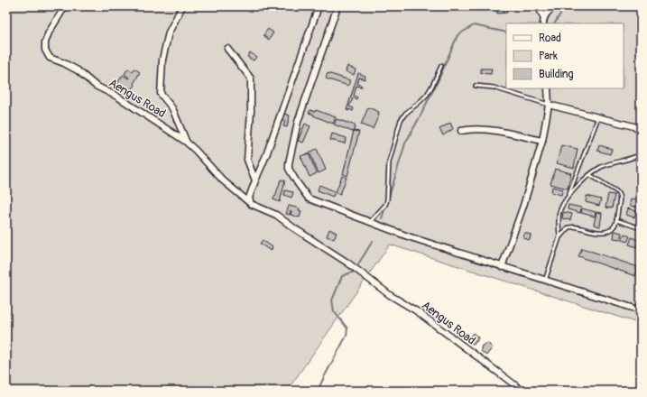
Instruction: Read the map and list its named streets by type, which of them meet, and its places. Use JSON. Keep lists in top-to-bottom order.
{
  "streets": {
    "street": ["Aengus Road"]
  },
  "legend": ["Road", "Park", "Building"]
}
